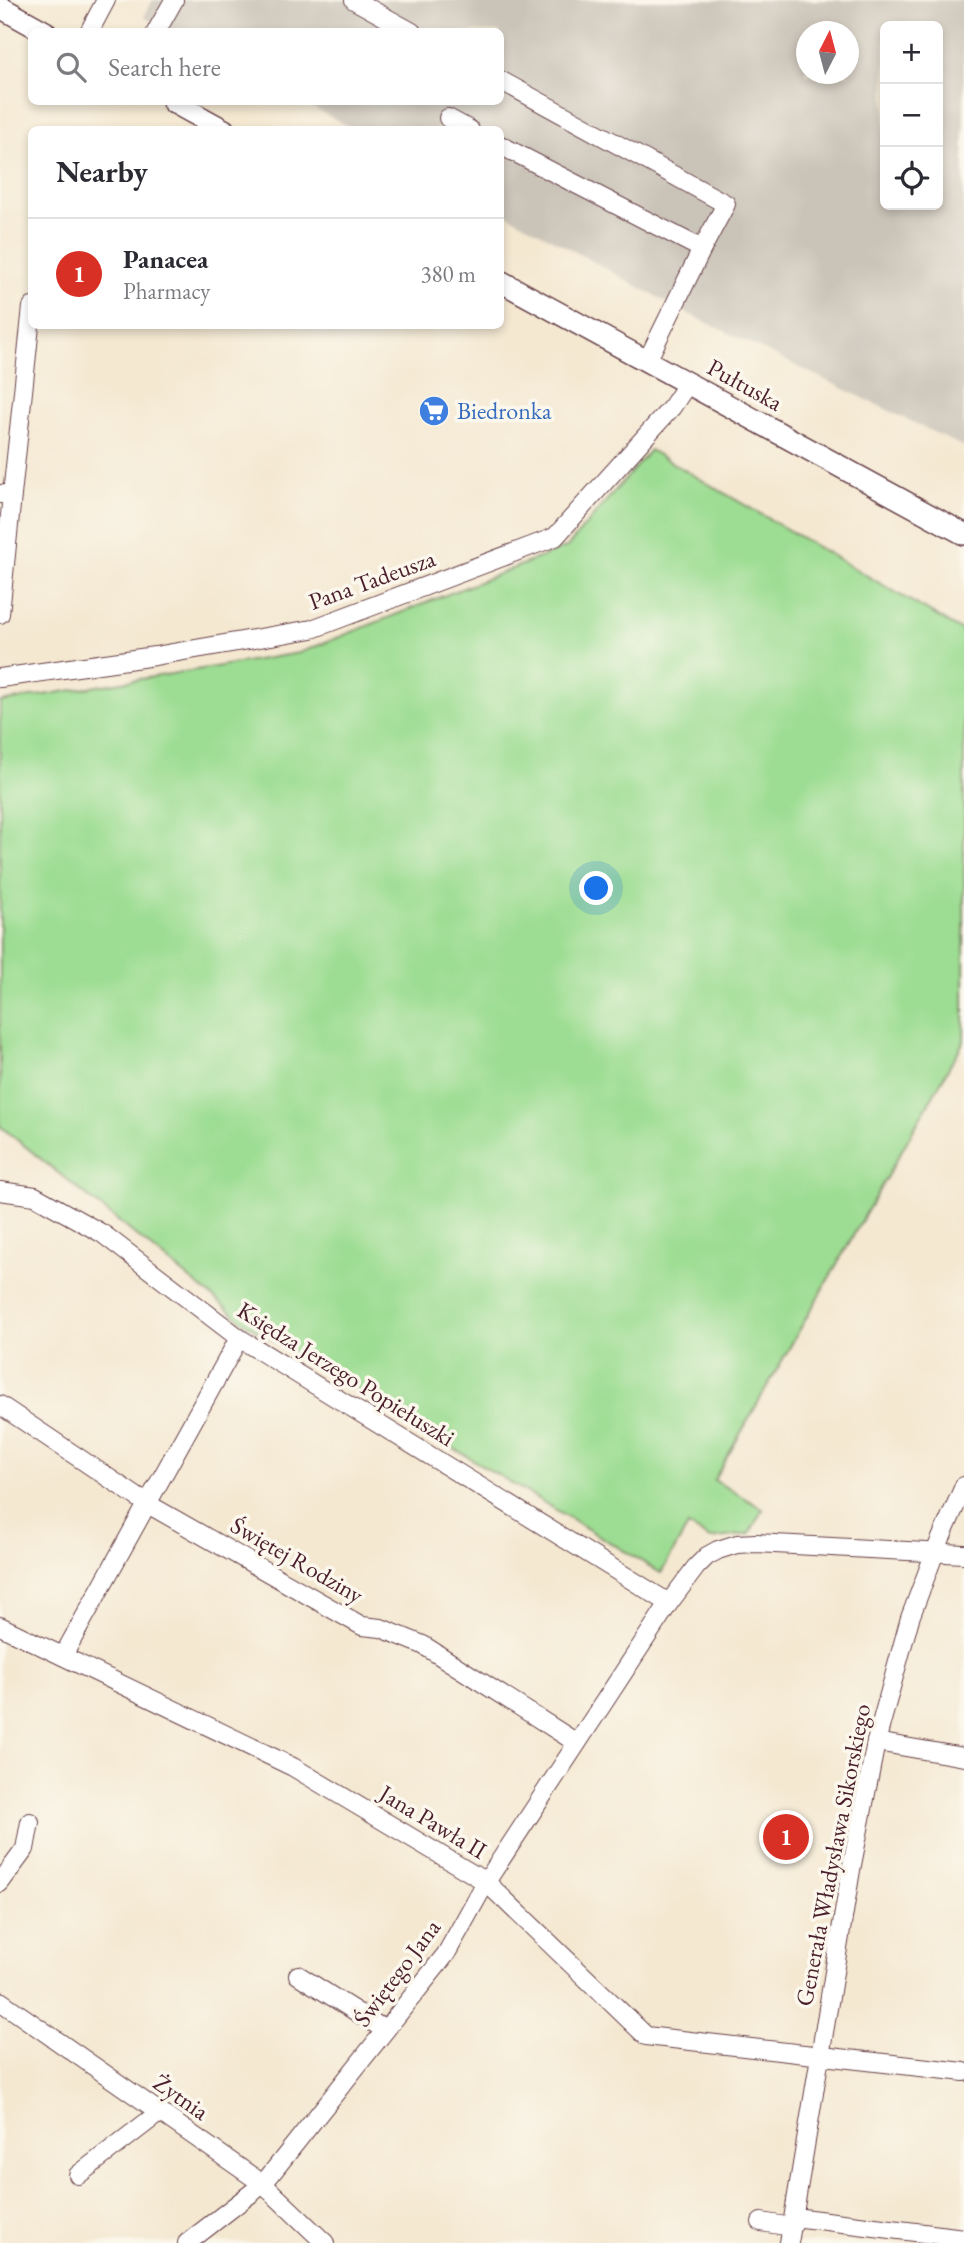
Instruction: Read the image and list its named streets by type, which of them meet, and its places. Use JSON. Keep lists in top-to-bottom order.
{
  "streets": {
    "main road": ["Pułtuska"],
    "street": [
      "Pana Tadeusza",
      "Księdza Jerzego Popiełuszki",
      "Świętej Rodziny",
      "Jana Pawła II",
      "Generała Władysława Sikorskiego",
      "Świętego Jana",
      "Żytnia"
    ]
  },
  "crossings": [
    ["Pułtuska", "Pana Tadeusza"],
    ["Księdza Jerzego Popiełuszki", "Świętego Jana"],
    ["Świętej Rodziny", "Świętego Jana"],
    ["Jana Pawła II", "Generała Władysława Sikorskiego"],
    ["Jana Pawła II", "Świętego Jana"],
    ["Generała Władysława Sikorskiego", "Świętego Jana"],
    ["Świętego Jana", "Żytnia"]
  ],
  "places": {
    "supermarket": ["Biedronka"]
  },
  "north": "top",
  "page": {
    "map_buttons": ["+", "−"],
    "search": "Search here",
    "heading": "Nearby",
    "list": [
      {
        "mark": "1",
        "name": "Panacea",
        "note": "Pharmacy",
        "value": "380 m"
      }
    ],
    "pins": "1"
  }
}
